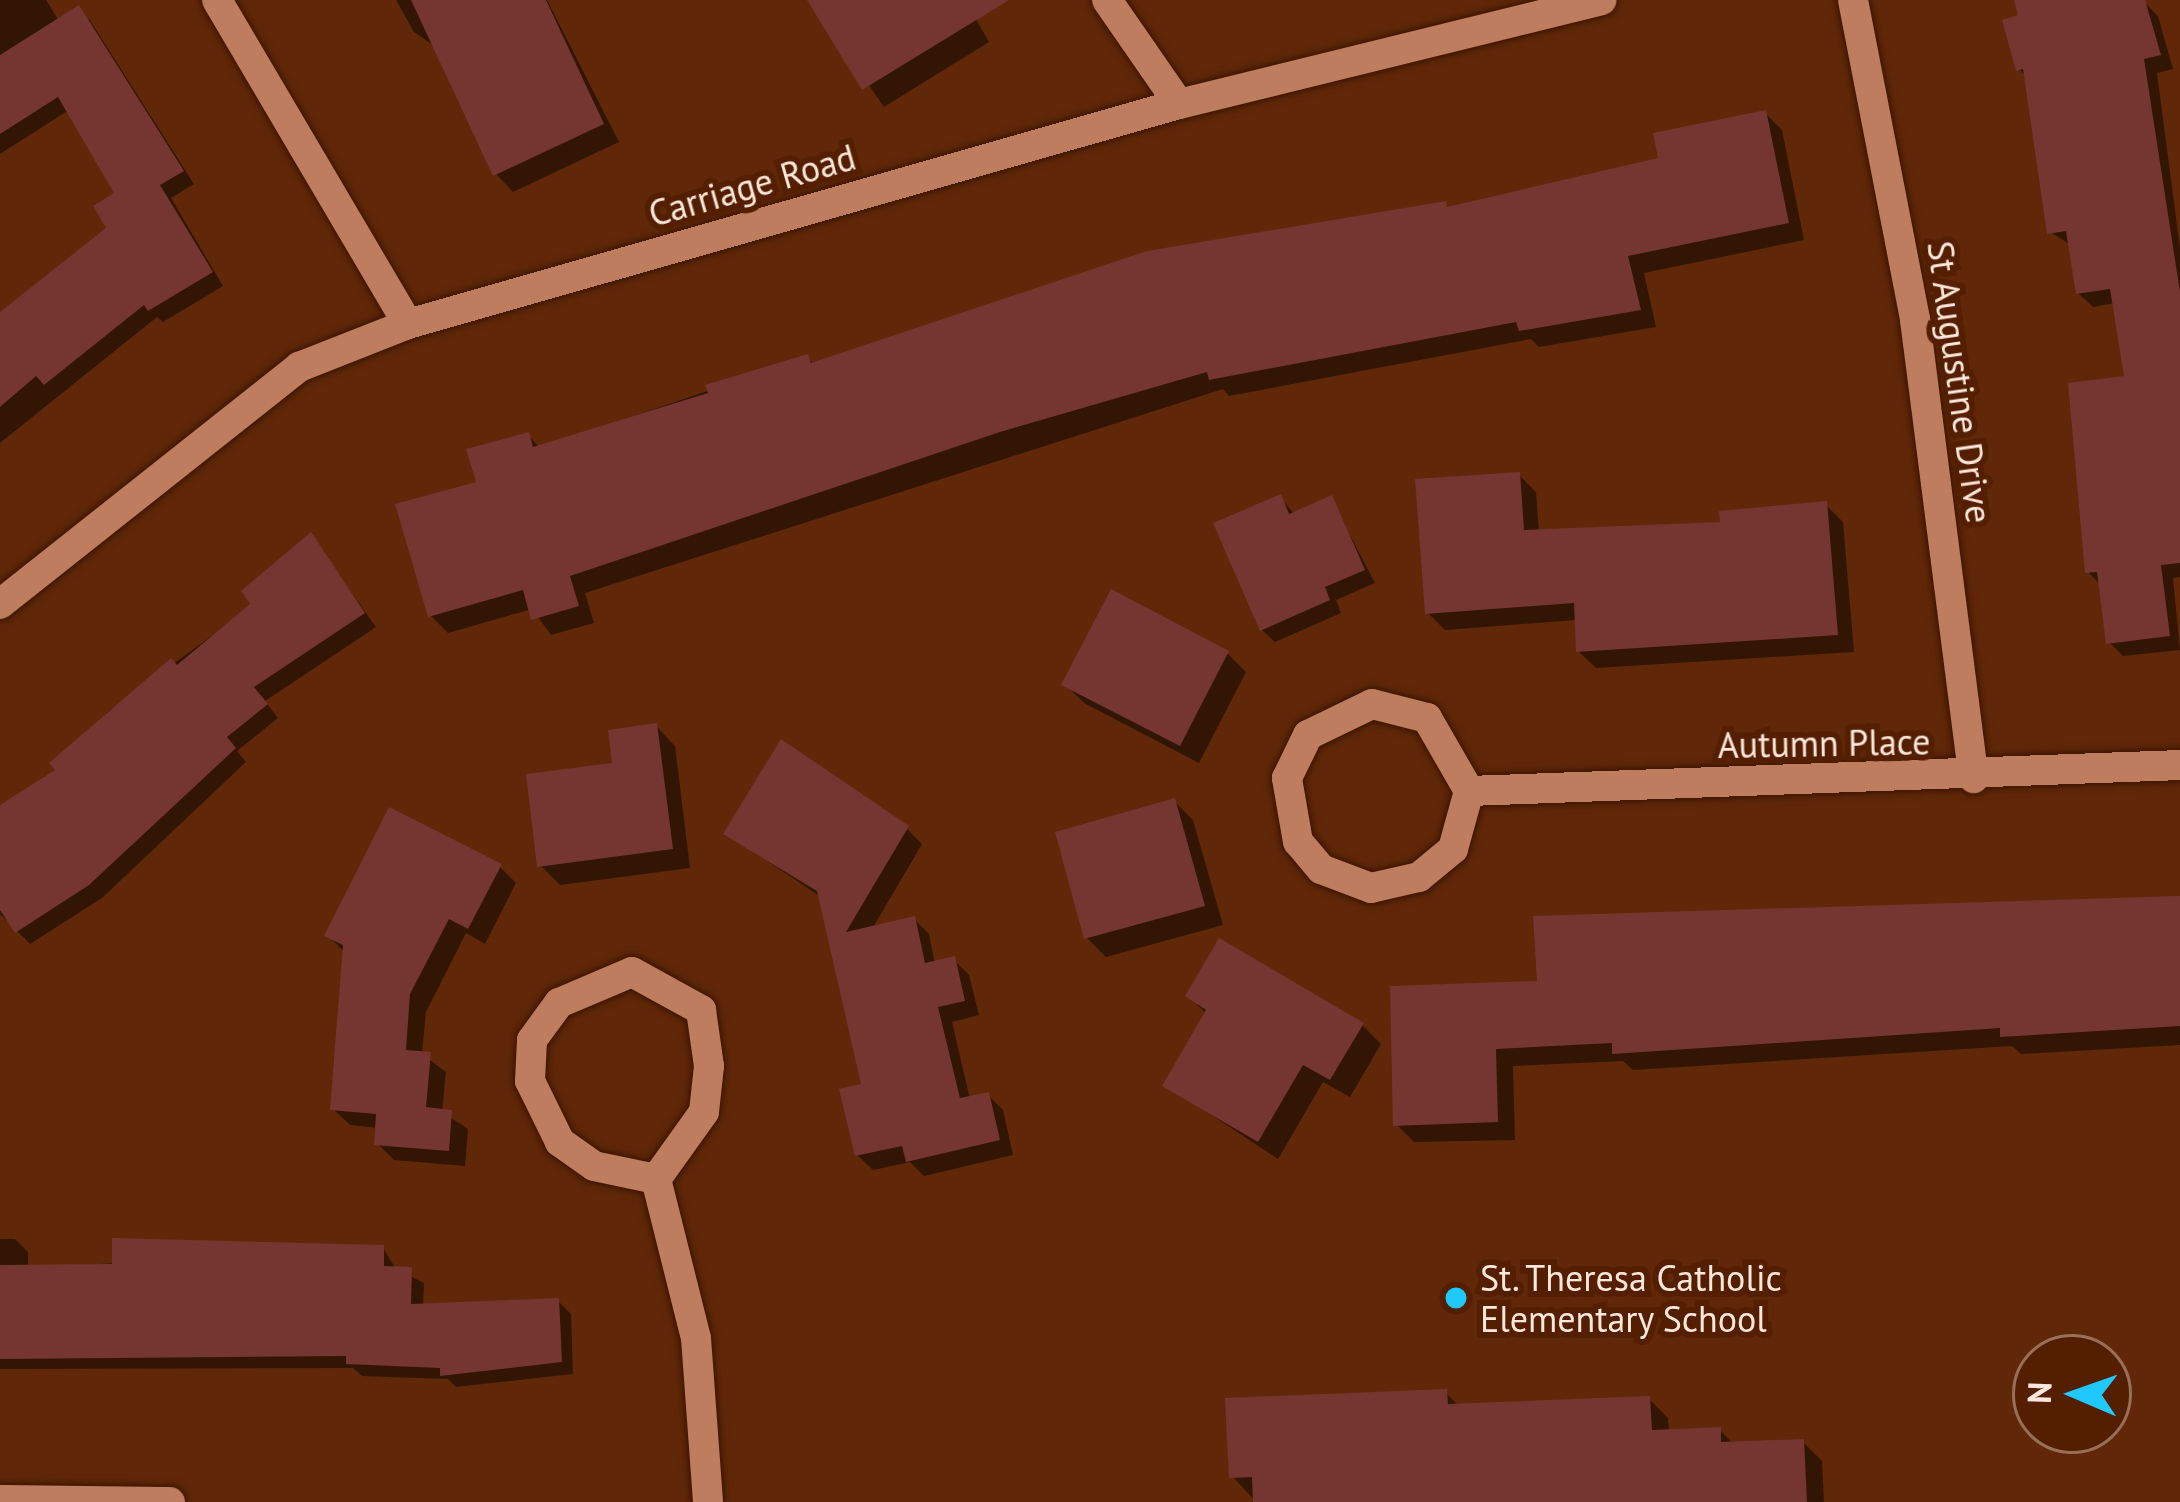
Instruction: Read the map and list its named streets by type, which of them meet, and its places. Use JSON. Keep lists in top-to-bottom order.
{
  "streets": {
    "street": ["Carriage Road", "St Augustine Drive", "Autumn Place"]
  },
  "crossings": [
    ["St Augustine Drive", "Autumn Place"]
  ],
  "places": ["St. Theresa Catholic Elementary School"],
  "north": "left"
}
